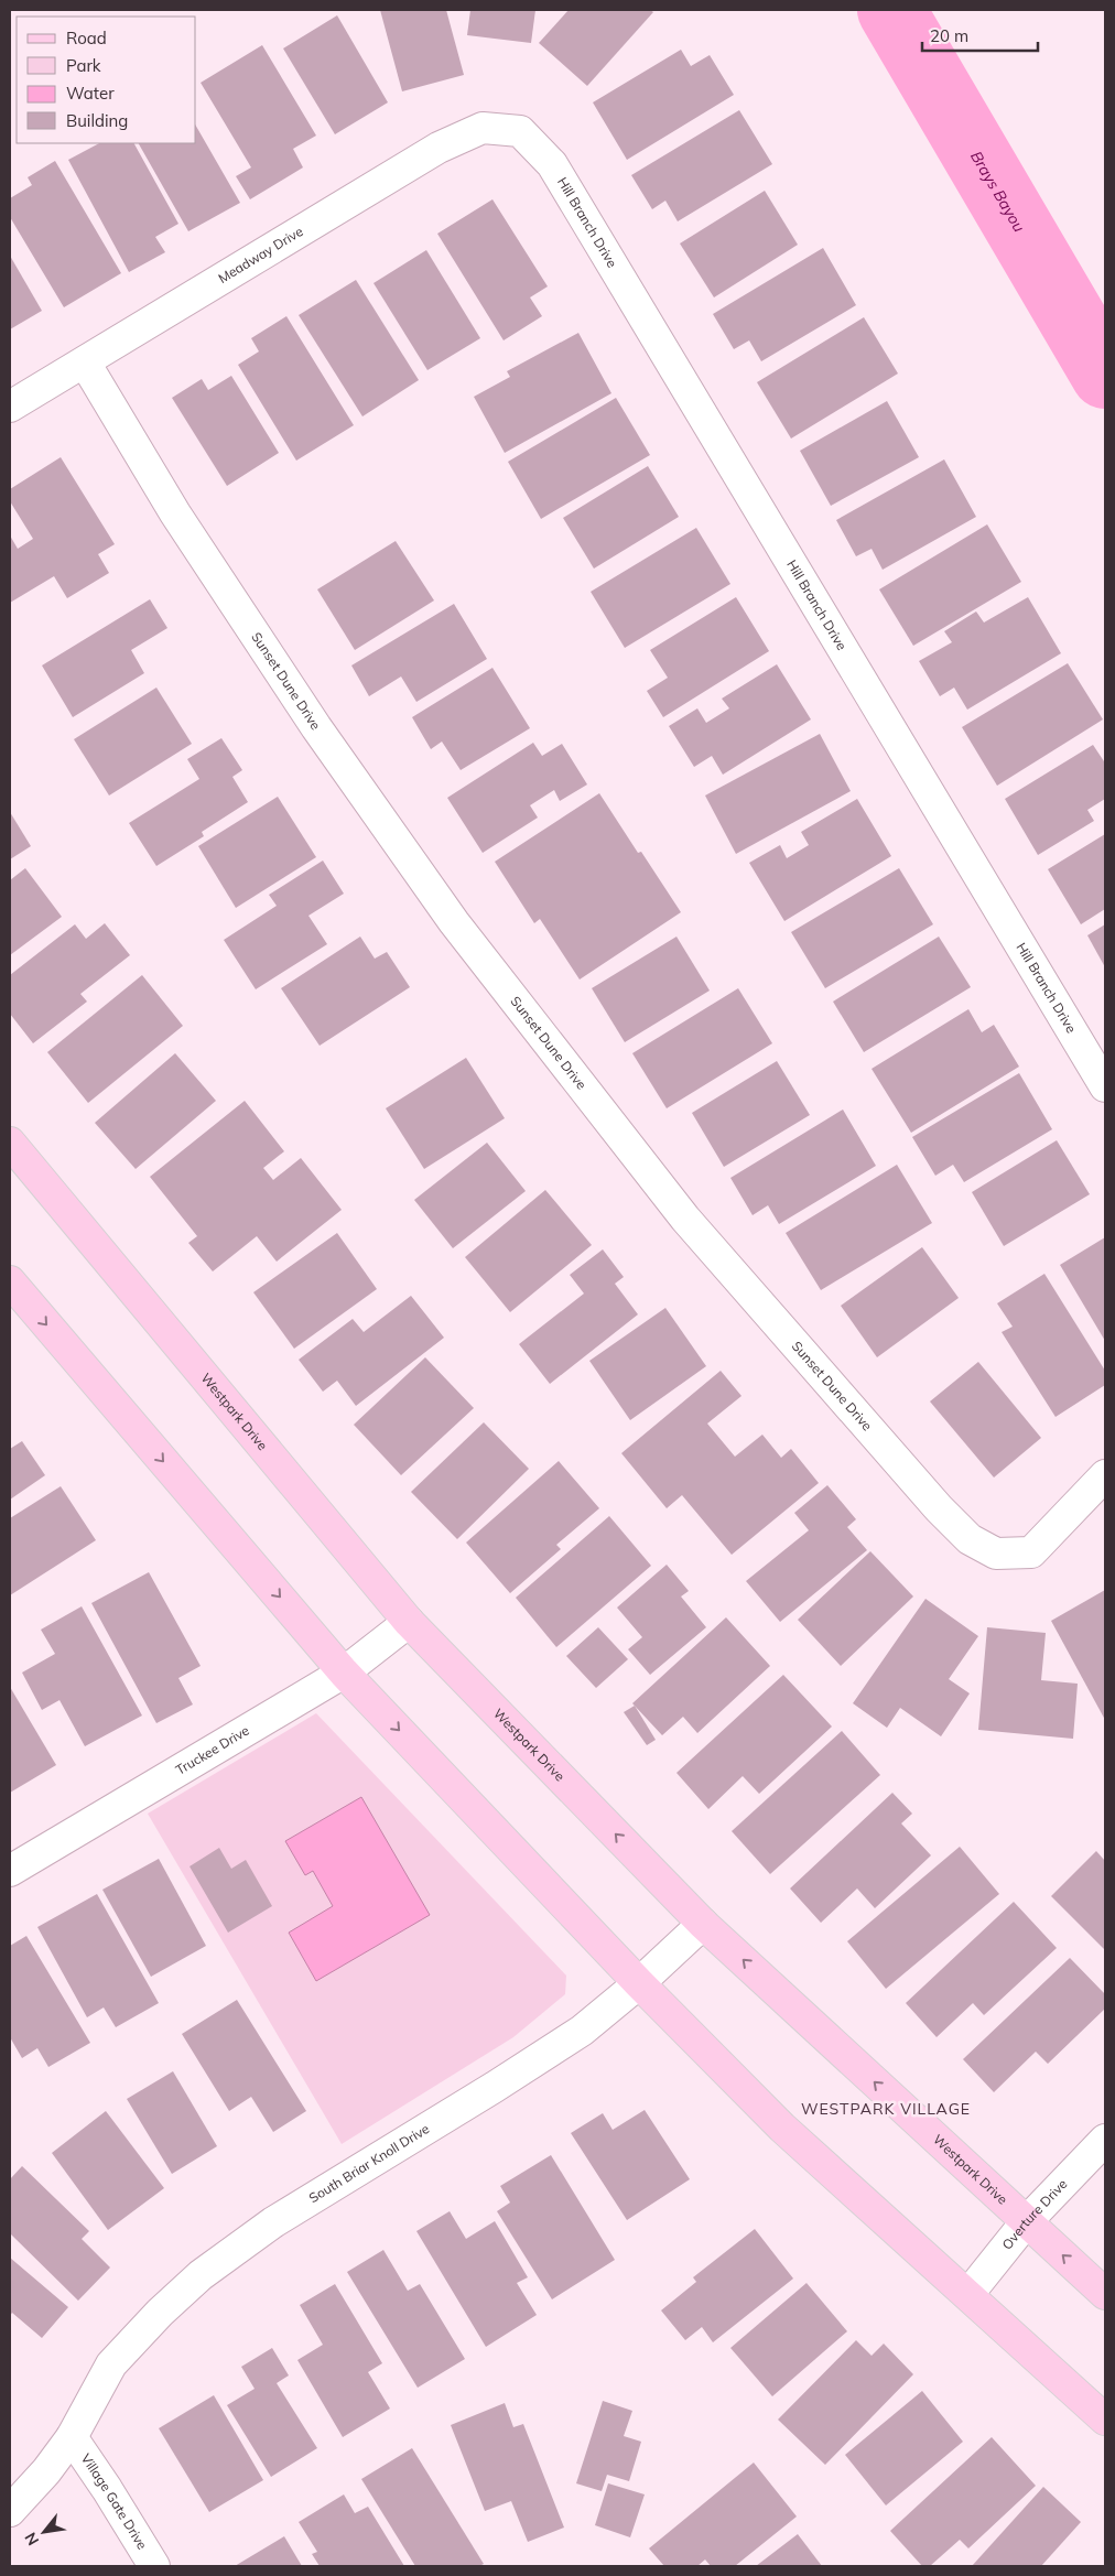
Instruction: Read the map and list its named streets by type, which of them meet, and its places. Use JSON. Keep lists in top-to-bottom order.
{
  "streets": {
    "main road": ["Westpark Drive"],
    "street": [
      "Hill Branch Drive",
      "Meadway Drive",
      "Sunset Dune Drive",
      "Truckee Drive",
      "South Briar Knoll Drive",
      "Overture Drive",
      "Village Gate Drive"
    ]
  },
  "crossings": [
    ["Hill Branch Drive", "Meadway Drive"],
    ["Meadway Drive", "Sunset Dune Drive"],
    ["Westpark Drive", "Truckee Drive"],
    ["Westpark Drive", "South Briar Knoll Drive"],
    ["Westpark Drive", "Overture Drive"],
    ["South Briar Knoll Drive", "Village Gate Drive"]
  ],
  "districts": ["WESTPARK VILLAGE"],
  "water": ["Brays Bayou"],
  "legend": [
    "Road",
    "Park",
    "Water",
    "Building"
  ],
  "scale_bar": "20 m",
  "north": "bottom left"
}
